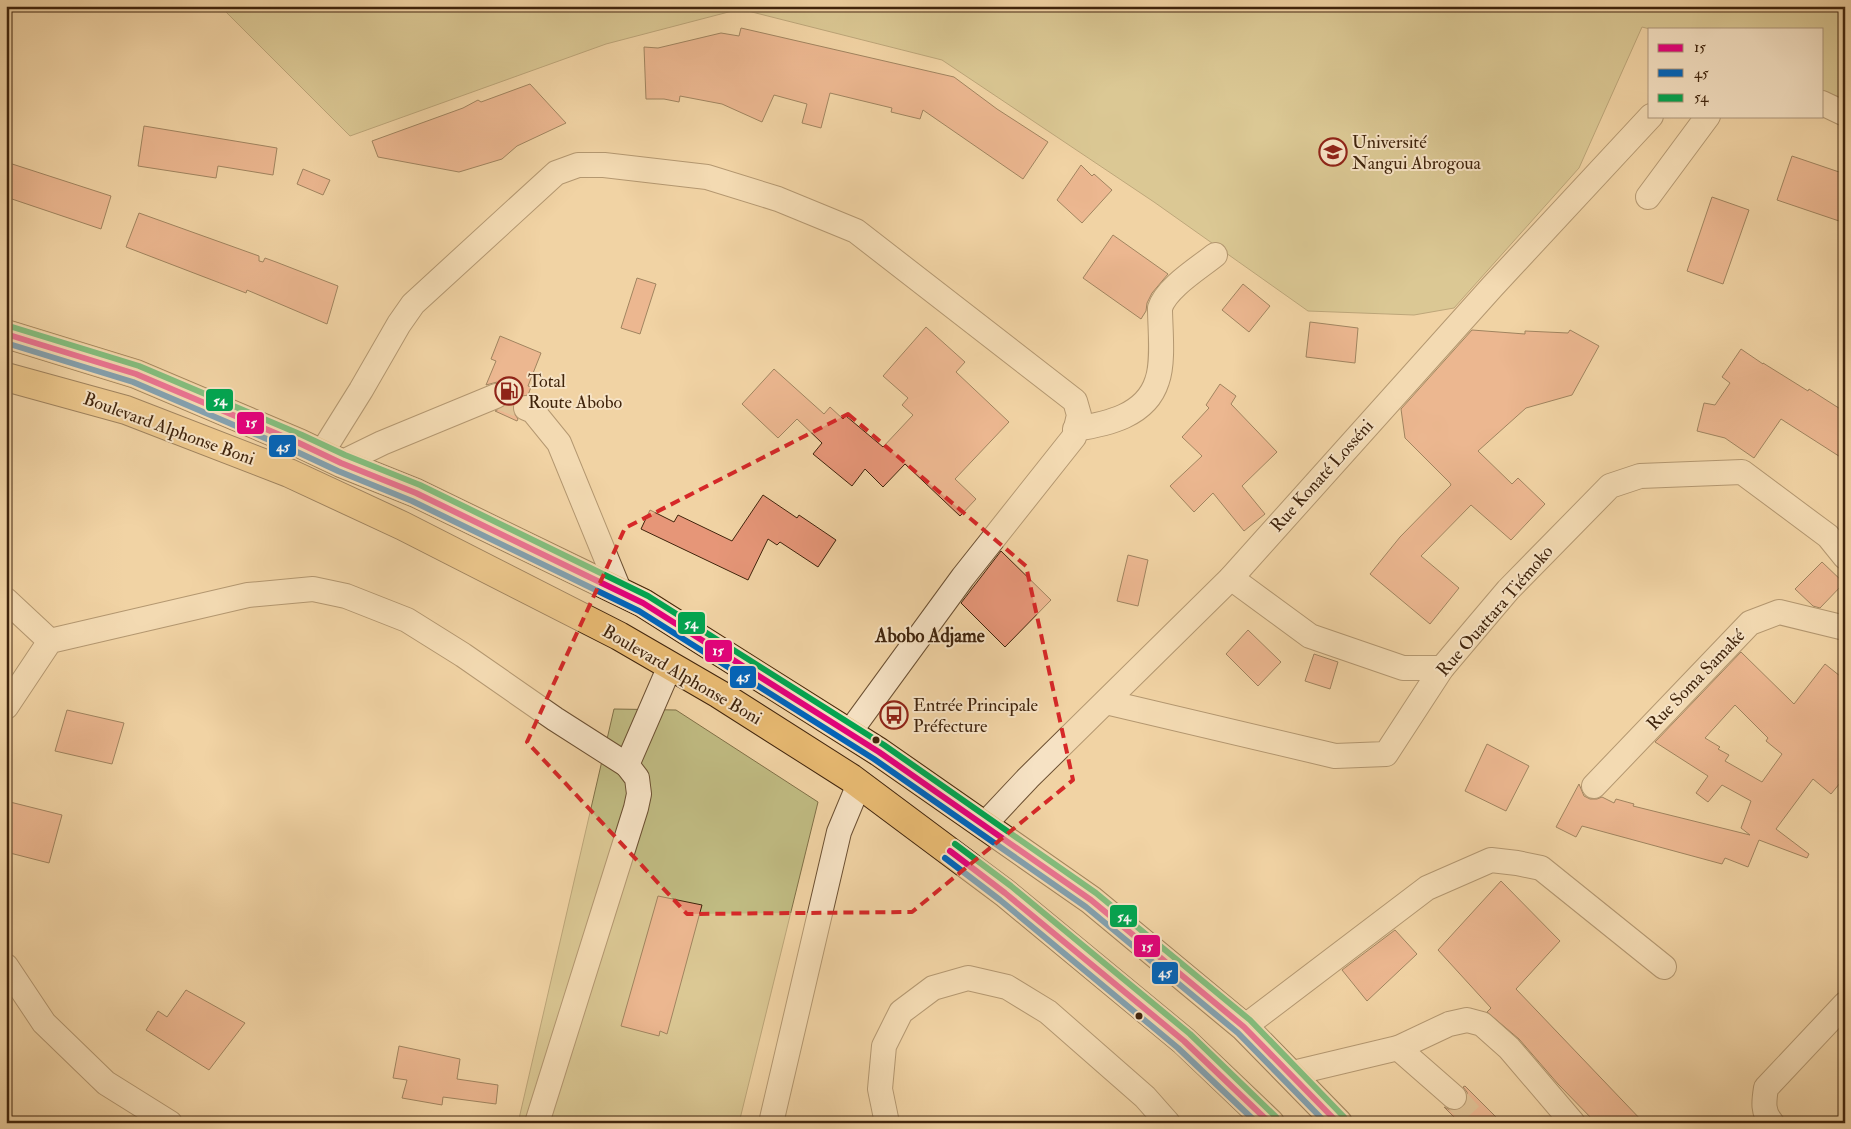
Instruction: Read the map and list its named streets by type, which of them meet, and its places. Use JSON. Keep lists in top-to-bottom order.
{
  "streets": {
    "main road": ["Boulevard Alphonse Boni"],
    "street": ["Rue Konaté Losséni", "Rue Ouattara Tiémoko", "Rue Soma Samaké"]
  },
  "crossings": [
    ["Boulevard Alphonse Boni", "Rue Konaté Losséni"],
    ["Rue Konaté Losséni", "Rue Ouattara Tiémoko"]
  ],
  "districts": ["Abobo Adjame"],
  "places": {
    "school or university": ["Université Nangui Abrogoua"],
    "fuel station": ["Total Route Abobo"],
    "bus stop": ["Entrée Principale Préfecture"]
  },
  "lines": ["transit line 54", "transit line 15", "transit line 45"],
  "legend": ["15", "45", "54"]
}
